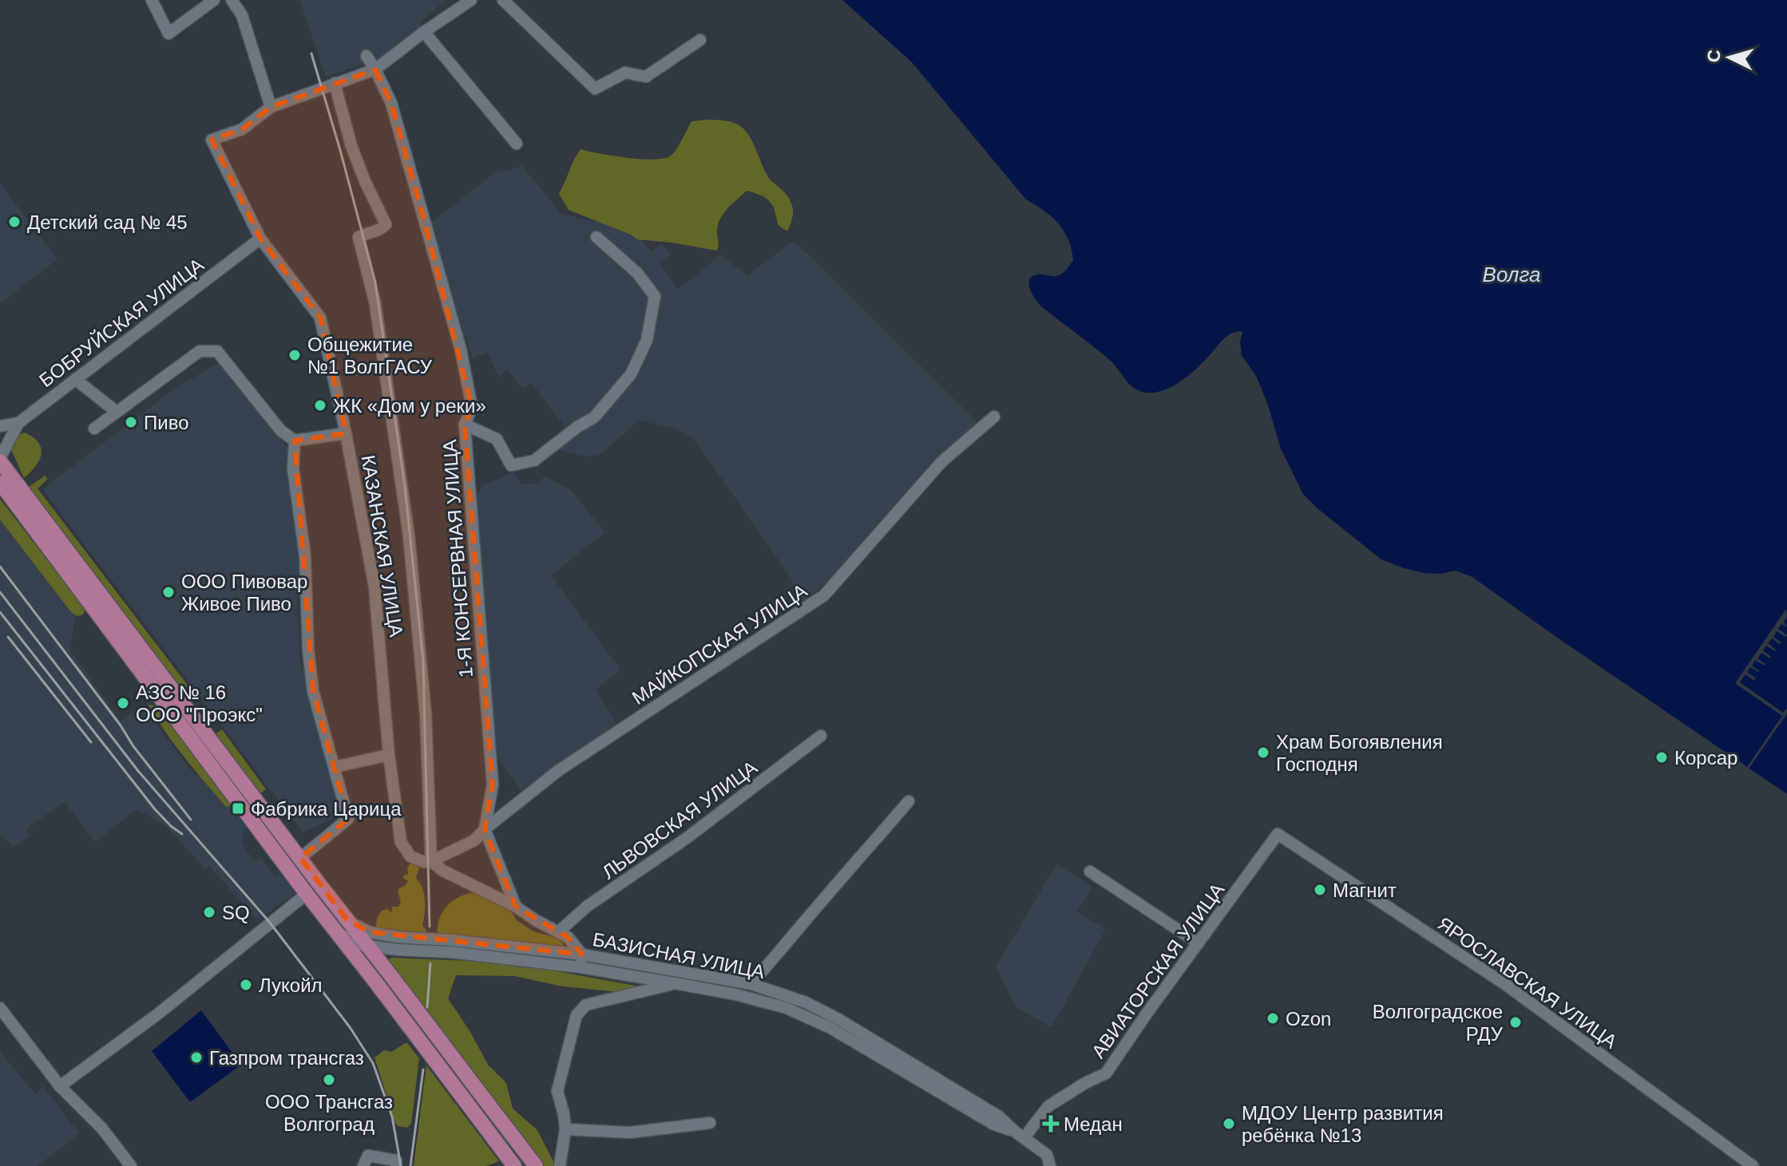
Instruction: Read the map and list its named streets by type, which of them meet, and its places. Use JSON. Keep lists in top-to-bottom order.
{
  "streets": {
    "street": [
      "БОБРУЙСКАЯ УЛИЦА",
      "КАЗАНСКАЯ УЛИЦА",
      "1-Я КОНСЕРВНАЯ УЛИЦА",
      "МАЙКОПСКАЯ УЛИЦА",
      "ЛЬВОВСКАЯ УЛИЦА",
      "БАЗИСНАЯ УЛИЦА",
      "АВИАТОРСКАЯ УЛИЦА",
      "ЯРОСЛАВСКАЯ УЛИЦА"
    ]
  },
  "crossings": [
    ["БОБРУЙСКАЯ УЛИЦА", "КАЗАНСКАЯ УЛИЦА"],
    ["КАЗАНСКАЯ УЛИЦА", "МАЙКОПСКАЯ УЛИЦА"],
    ["КАЗАНСКАЯ УЛИЦА", "ЛЬВОВСКАЯ УЛИЦА"],
    ["КАЗАНСКАЯ УЛИЦА", "БАЗИСНАЯ УЛИЦА"],
    ["1-Я КОНСЕРВНАЯ УЛИЦА", "МАЙКОПСКАЯ УЛИЦА"],
    ["БАЗИСНАЯ УЛИЦА", "АВИАТОРСКАЯ УЛИЦА"],
    ["АВИАТОРСКАЯ УЛИЦА", "ЯРОСЛАВСКАЯ УЛИЦА"]
  ],
  "water": ["Волга"],
  "places": {
    "other": [
      "Детский сад № 45",
      "Общежитие №1 ВолгГАСУ",
      "ЖК «Дом у реки»",
      "Пиво",
      "ООО Пивовар Живое Пиво",
      "АЗС № 16 ООО \"Проэкс\"",
      "Храм Богоявления Господня",
      "Корсар",
      "Магнит",
      "SQ",
      "Лукойл",
      "Ozon",
      "Волгоградское РДУ",
      "Газпром трансгаз",
      "ООО Трансгаз Волгоград",
      "МДОУ Центр развития ребёнка №13"
    ],
    "transit": ["Фабрика Царица"],
    "health": ["Медан"]
  },
  "north": "left"
}
